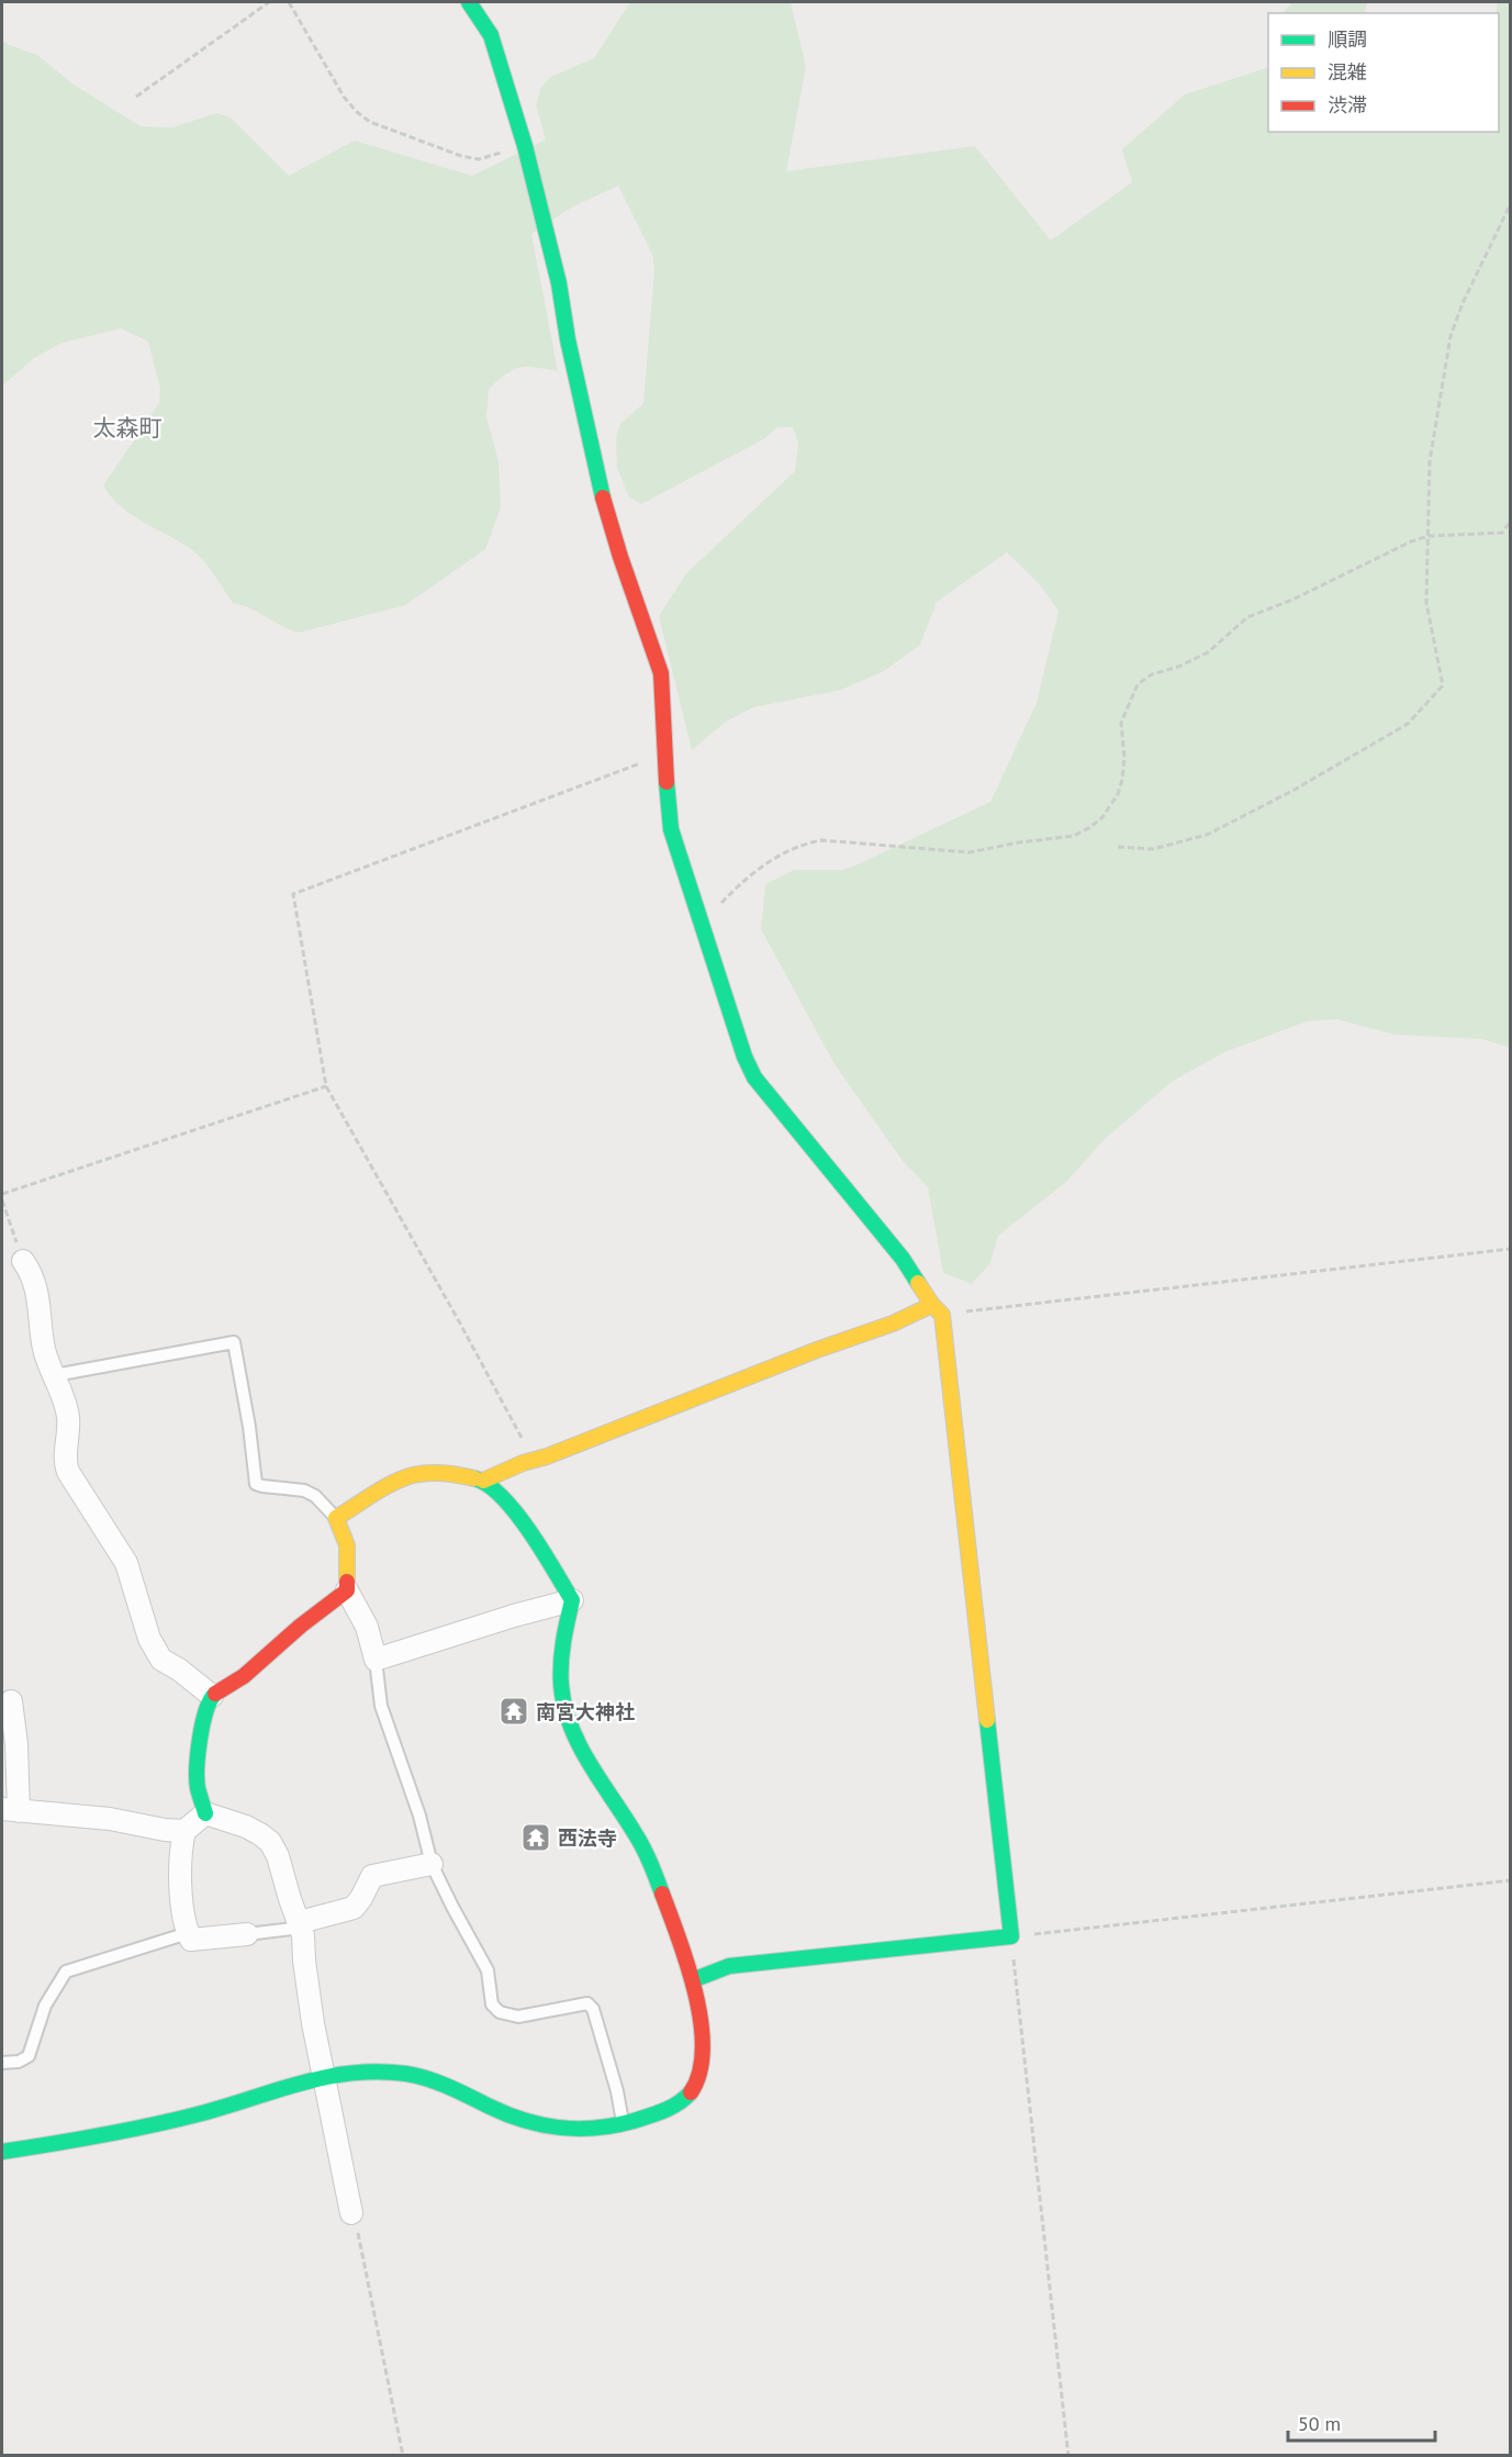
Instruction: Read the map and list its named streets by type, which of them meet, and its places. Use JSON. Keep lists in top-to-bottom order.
{
  "districts": ["太森町"],
  "places": {
    "temple": ["南宮大神社", "西法寺"]
  },
  "legend": ["順調", "混雑", "渋滞"],
  "scale_bar": "50 m"
}
